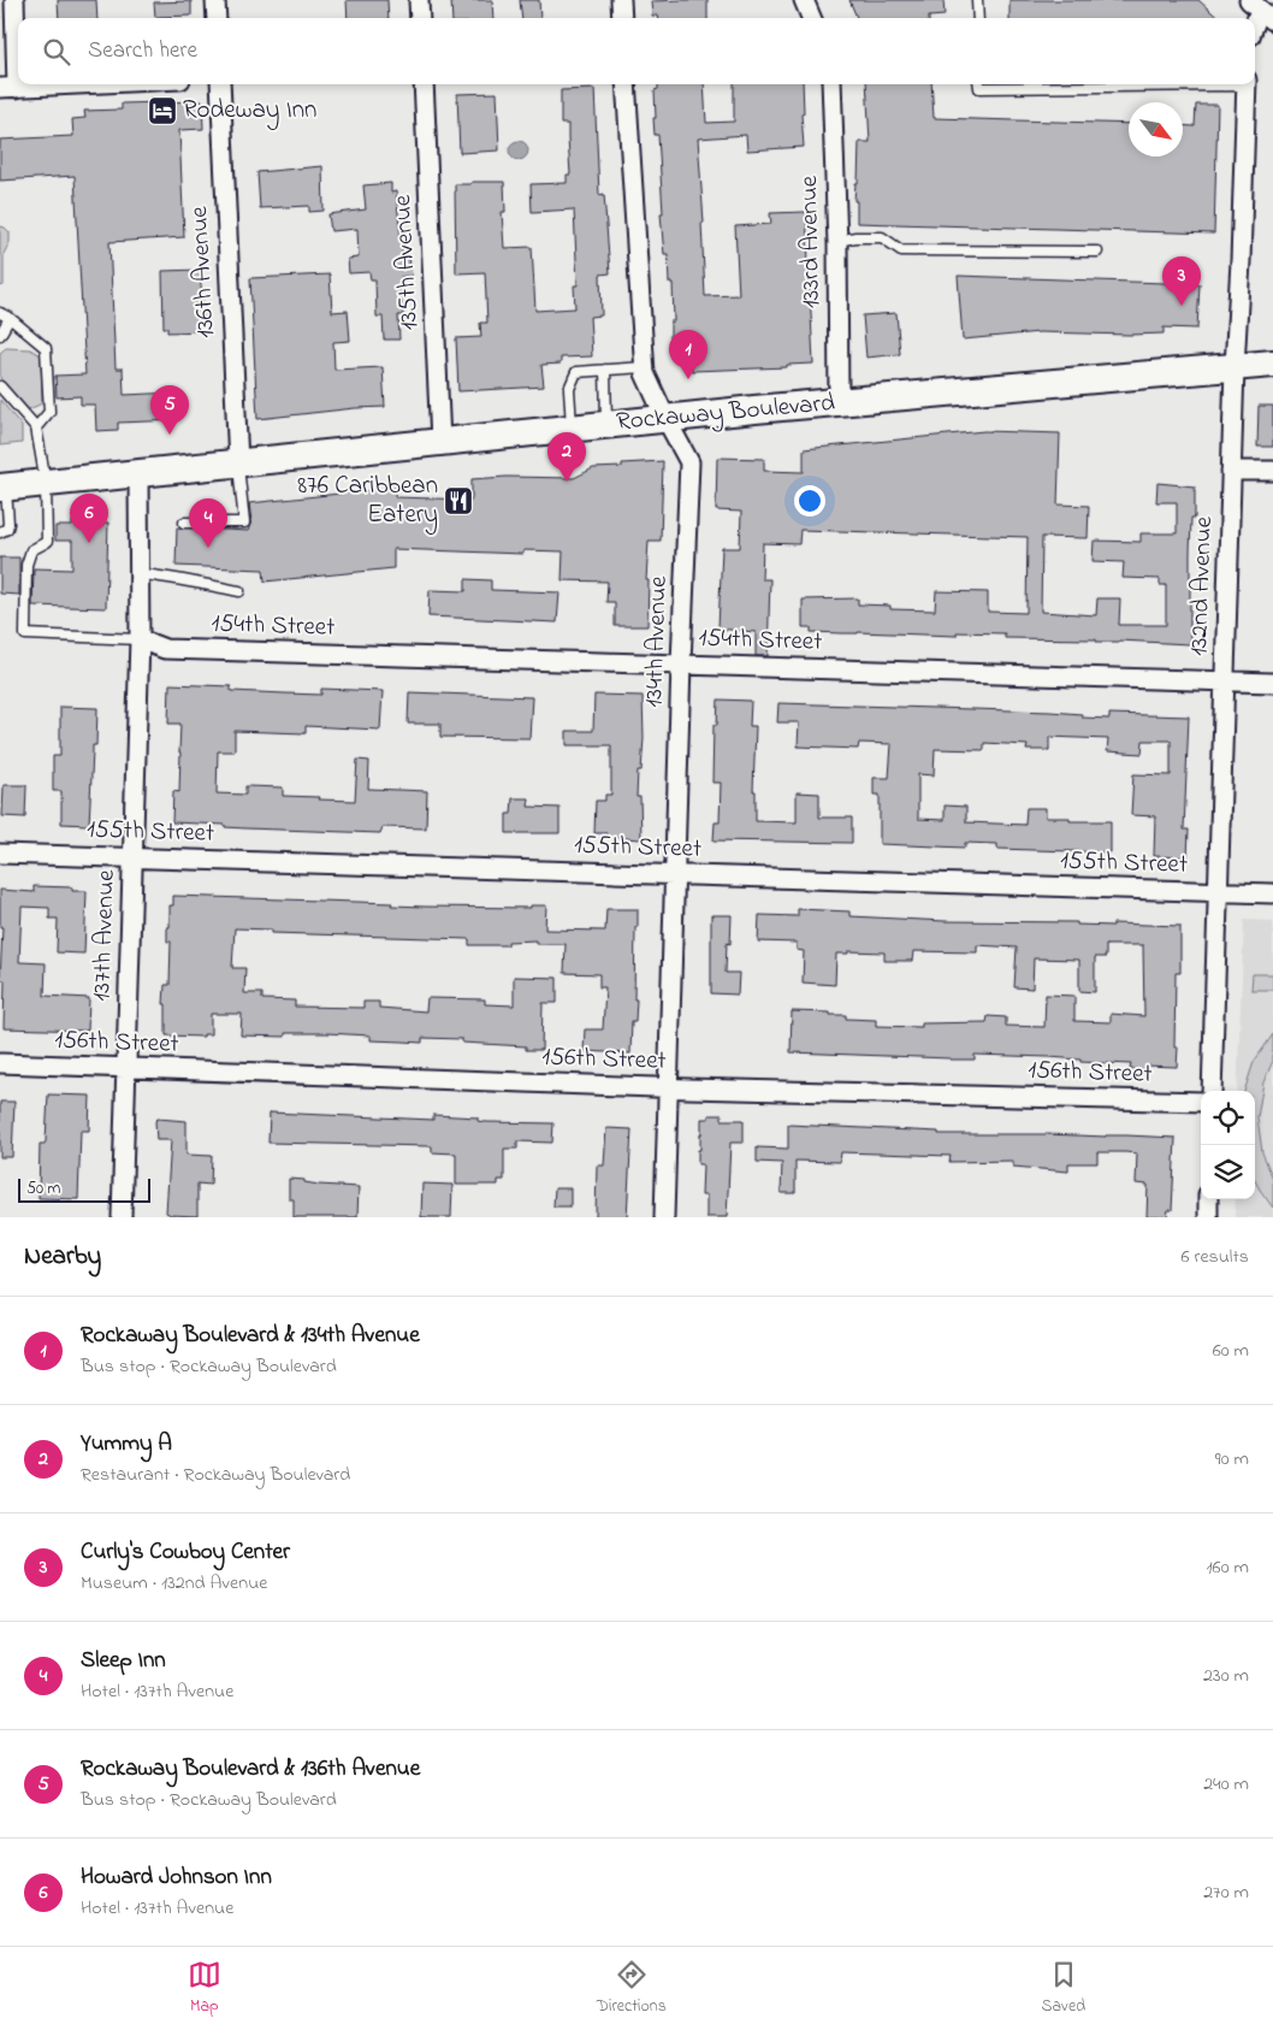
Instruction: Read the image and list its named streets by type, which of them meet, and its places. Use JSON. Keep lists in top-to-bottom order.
{
  "streets": {
    "main road": ["Rockaway Boulevard"],
    "street": [
      "133rd Avenue",
      "135th Avenue",
      "136th Avenue",
      "132nd Avenue",
      "154th Street",
      "134th Avenue",
      "155th Street",
      "137th Avenue",
      "156th Street"
    ]
  },
  "crossings": [
    ["133rd Avenue", "Rockaway Boulevard"],
    ["135th Avenue", "Rockaway Boulevard"],
    ["136th Avenue", "Rockaway Boulevard"],
    ["Rockaway Boulevard", "132nd Avenue"],
    ["Rockaway Boulevard", "134th Avenue"],
    ["Rockaway Boulevard", "137th Avenue"],
    ["132nd Avenue", "154th Street"],
    ["132nd Avenue", "155th Street"],
    ["154th Street", "134th Avenue"],
    ["154th Street", "137th Avenue"],
    ["134th Avenue", "155th Street"],
    ["134th Avenue", "156th Street"],
    ["155th Street", "137th Avenue"],
    ["137th Avenue", "156th Street"]
  ],
  "places": {
    "hotel": ["Rodeway Inn"],
    "restaurant": ["876 Caribbean Eatery"]
  },
  "scale_bar": "50 m",
  "north": "bottom right",
  "page": {
    "search": "Search here",
    "pins": [
      "3",
      "1",
      "5",
      "2",
      "6",
      "4"
    ],
    "scale": "50 m",
    "heading": ["Nearby", "6 results"],
    "list": [
      {
        "mark": "1",
        "name": "Rockaway Boulevard & 134th Avenue",
        "note": "Bus stop · Rockaway Boulevard",
        "value": "60 m"
      },
      {
        "mark": "2",
        "name": "Yummy A",
        "note": "Restaurant · Rockaway Boulevard",
        "value": "90 m"
      },
      {
        "mark": "3",
        "name": "Curly's Cowboy Center",
        "note": "Museum · 132nd Avenue",
        "value": "160 m"
      },
      {
        "mark": "4",
        "name": "Sleep Inn",
        "note": "Hotel · 137th Avenue",
        "value": "230 m"
      },
      {
        "mark": "5",
        "name": "Rockaway Boulevard & 136th Avenue",
        "note": "Bus stop · Rockaway Boulevard",
        "value": "240 m"
      },
      {
        "mark": "6",
        "name": "Howard Johnson Inn",
        "note": "Hotel · 137th Avenue",
        "value": "270 m"
      }
    ],
    "nav": ["Map", "Directions", "Saved"]
  }
}
